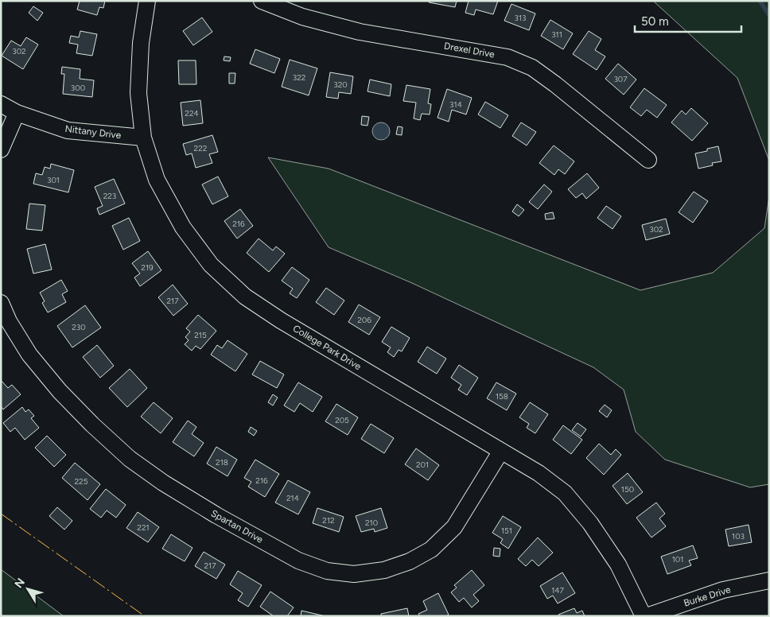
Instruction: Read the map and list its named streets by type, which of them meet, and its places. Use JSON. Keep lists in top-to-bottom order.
{
  "streets": {
    "street": [
      "Drexel Drive",
      "Nittany Drive",
      "College Park Drive",
      "Spartan Drive",
      "Burke Drive"
    ]
  },
  "crossings": [
    ["Nittany Drive", "College Park Drive"],
    ["College Park Drive", "Spartan Drive"]
  ],
  "house_numbers": [
    "313",
    "311",
    "302",
    "322",
    "307",
    "320",
    "300",
    "314",
    "224",
    "222",
    "301",
    "223",
    "216",
    "302",
    "219",
    "217",
    "206",
    "230",
    "215",
    "158",
    "205",
    "218",
    "201",
    "216",
    "225",
    "150",
    "214",
    "212",
    "210",
    "221",
    "151",
    "103",
    "101",
    "217",
    "147"
  ],
  "scale_bar": "50 m",
  "north": "top left"
}
